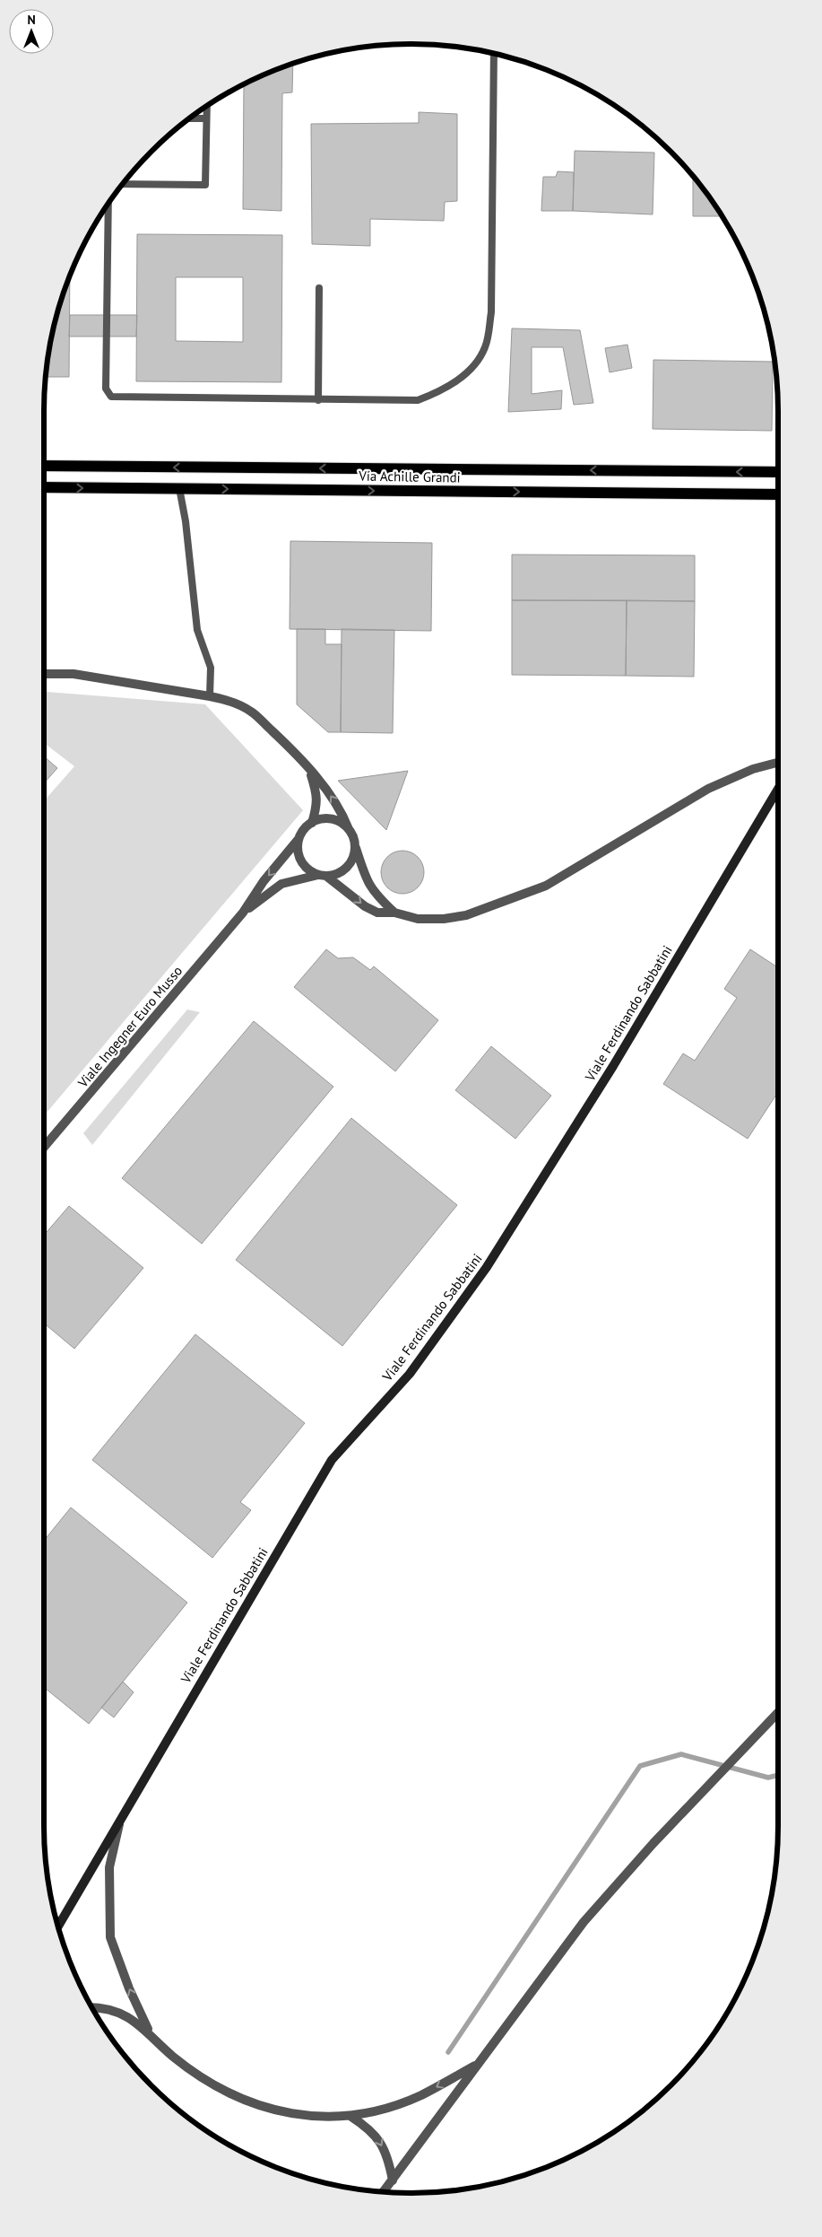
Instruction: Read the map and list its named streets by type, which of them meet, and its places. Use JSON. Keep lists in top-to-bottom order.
{
  "streets": {
    "main road": ["Via Achille Grandi"],
    "street": ["Viale Ferdinando Sabbatini", "Viale Ingegner Euro Musso"]
  },
  "north": "top"
}
